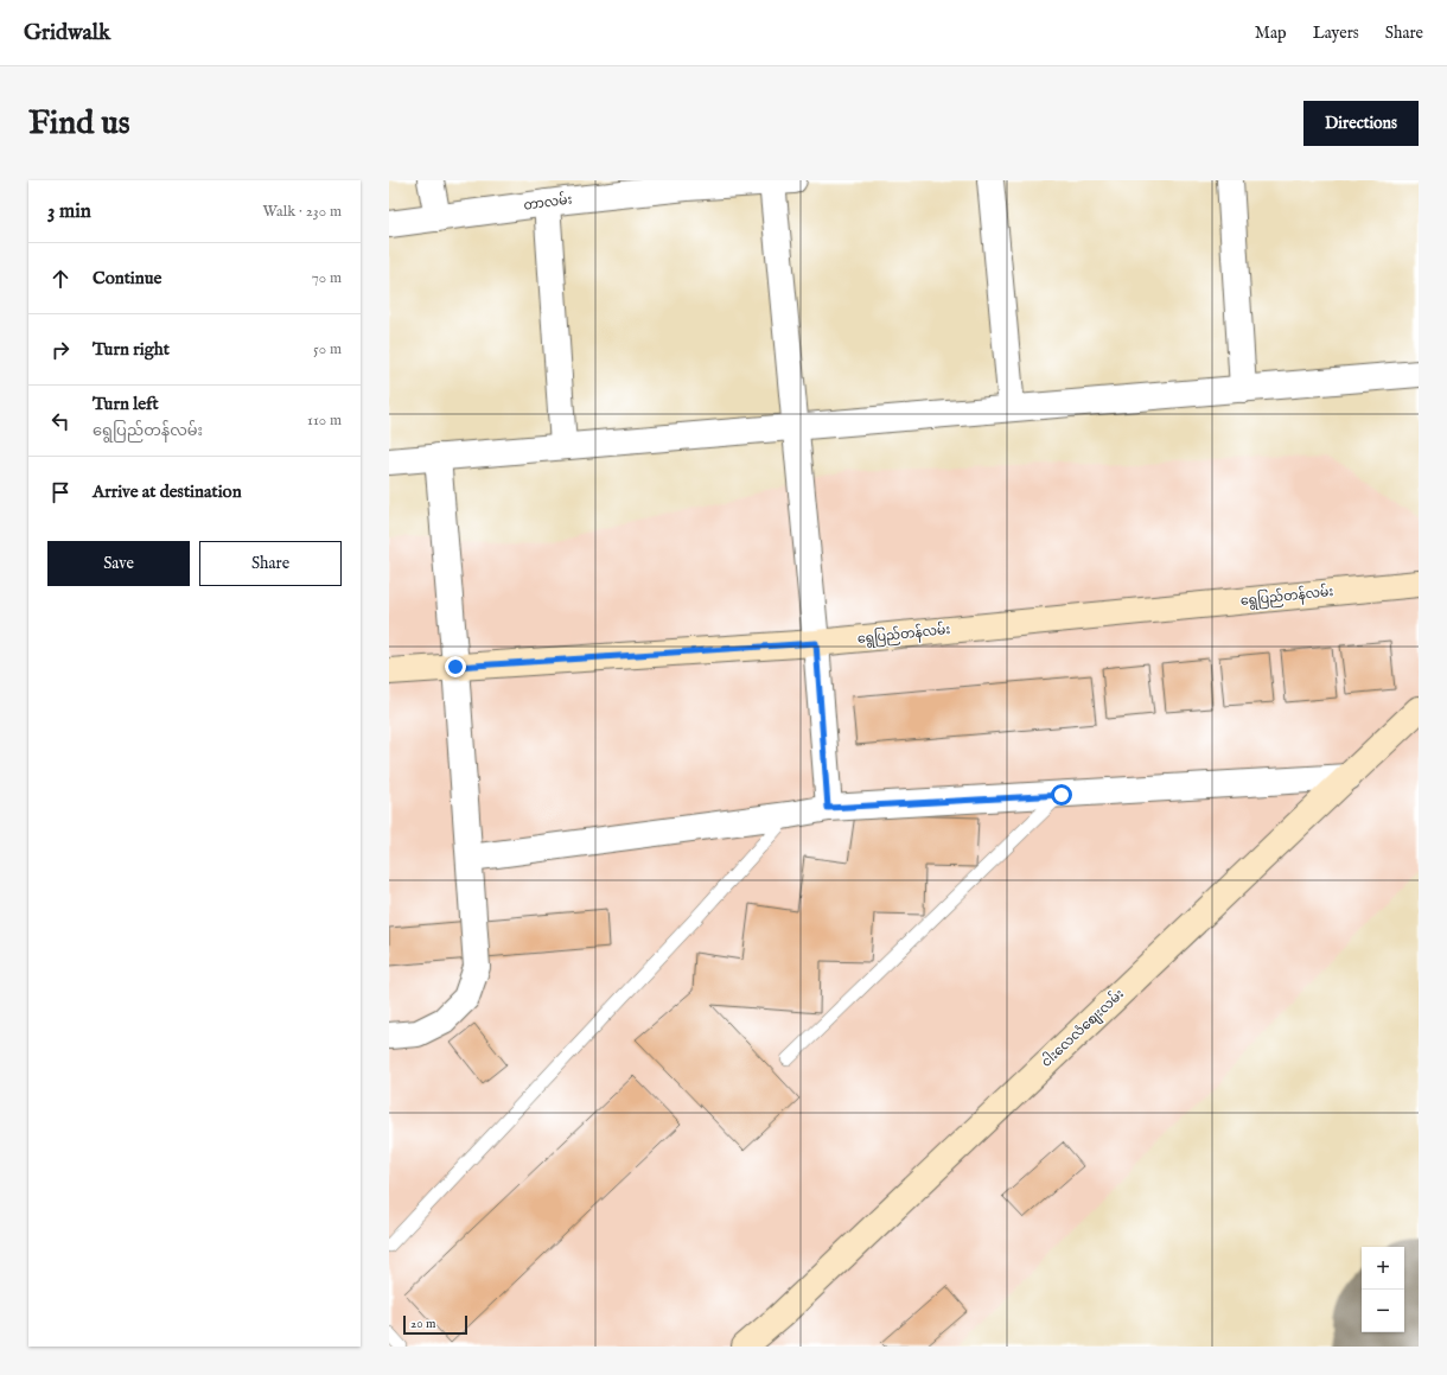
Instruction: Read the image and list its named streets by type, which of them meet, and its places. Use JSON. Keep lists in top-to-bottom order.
{
  "streets": {
    "main road": ["ရွေပြည်တန်လမ်း", "ငါးလေလံစျေးလမ်း"],
    "street": ["တာလမ်း"]
  },
  "scale_bar": "20 m",
  "page": {
    "header": "Gridwalk",
    "nav": ["Map", "Layers", "Share"],
    "buttons": [
      "Directions",
      ["Save", "Share"]
    ],
    "title": "Find us",
    "heading": ["3 min", "Walk · 230 m"],
    "list": [
      ["Continue", "70 m"],
      ["Turn right", "50 m"],
      ["Turn left", "ရွေပြည်တန်လမ်း", "110 m"],
      "Arrive at destination"
    ],
    "map_buttons": ["+", "−"],
    "scale": "20 m"
  }
}
